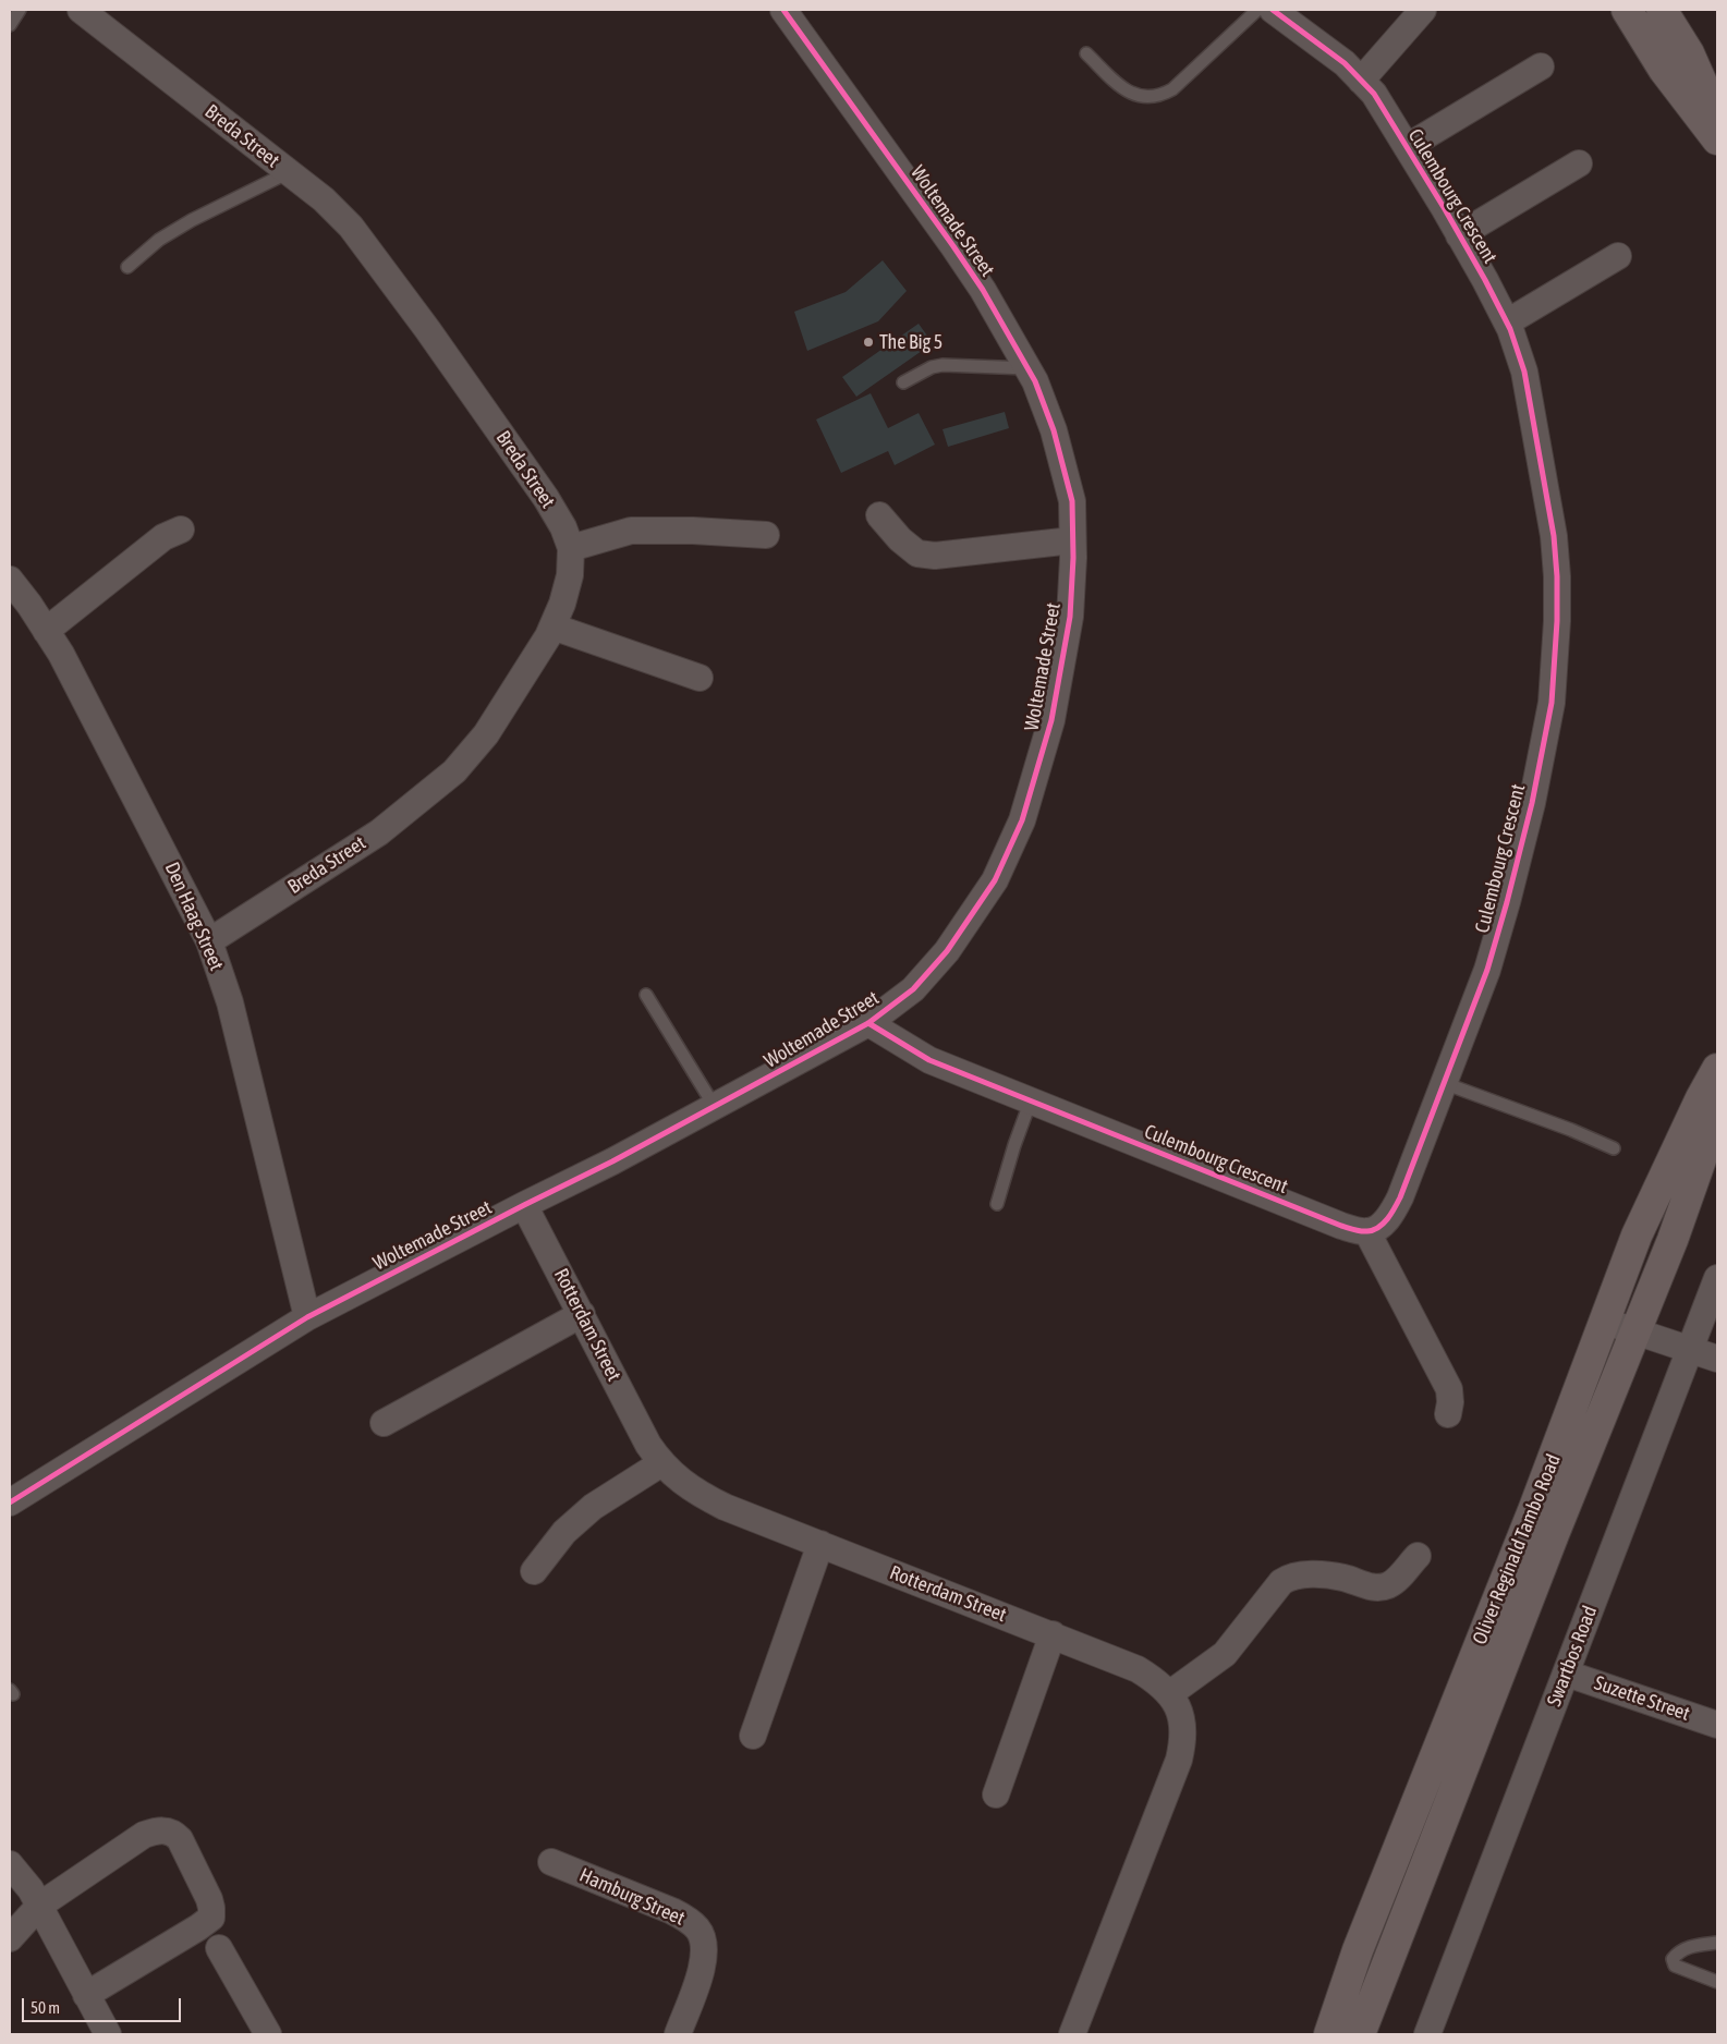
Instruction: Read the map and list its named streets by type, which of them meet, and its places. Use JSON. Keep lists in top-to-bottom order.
{
  "streets": {
    "main road": ["Oliver Reginald Tambo Road"],
    "street": [
      "Breda Street",
      "Culembourg Crescent",
      "Woltemade Street",
      "Den Haag Street",
      "Rotterdam Street",
      "Swartbos Road",
      "Suzette Street",
      "Hamburg Street"
    ]
  },
  "crossings": [
    ["Breda Street", "Den Haag Street"],
    ["Culembourg Crescent", "Woltemade Street"],
    ["Woltemade Street", "Den Haag Street"],
    ["Woltemade Street", "Rotterdam Street"],
    ["Swartbos Road", "Suzette Street"]
  ],
  "places": ["The Big 5"],
  "scale_bar": "50 m"
}
